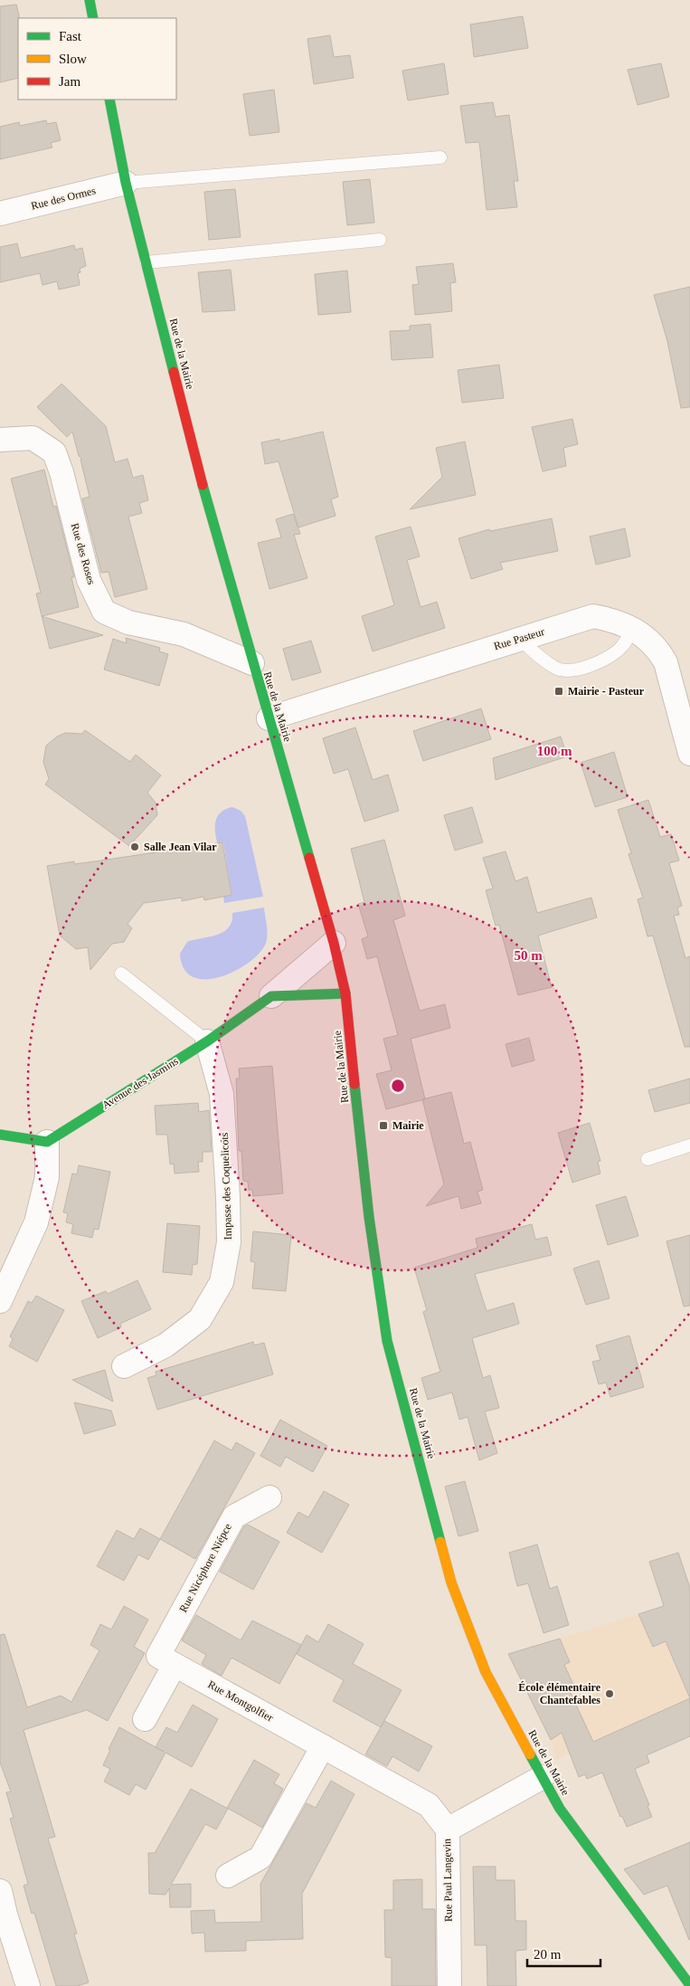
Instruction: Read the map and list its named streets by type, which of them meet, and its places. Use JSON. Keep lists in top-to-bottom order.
{
  "streets": {
    "street": [
      "Rue des Ormes",
      "Rue de la Mairie",
      "Rue des Roses",
      "Rue Pasteur",
      "Avenue des Jasmins",
      "Impasse des Coquelicots",
      "Rue Nicéphore Niépce",
      "Rue Montgolfier",
      "Rue Paul Langevin"
    ]
  },
  "crossings": [
    ["Rue des Ormes", "Rue de la Mairie"],
    ["Rue de la Mairie", "Rue des Roses"],
    ["Rue de la Mairie", "Rue Pasteur"],
    ["Rue de la Mairie", "Avenue des Jasmins"],
    ["Rue de la Mairie", "Rue Paul Langevin"],
    ["Avenue des Jasmins", "Impasse des Coquelicots"],
    ["Rue Nicéphore Niépce", "Rue Montgolfier"],
    ["Rue Montgolfier", "Rue Paul Langevin"]
  ],
  "places": {
    "transit": ["Mairie - Pasteur", "Mairie"],
    "other": ["Salle Jean Vilar", "École élémentaire Chantefables"]
  },
  "legend": ["Fast", "Slow", "Jam"],
  "scale_bar": "20 m",
  "rings": ["100 m", "50 m"]
}
